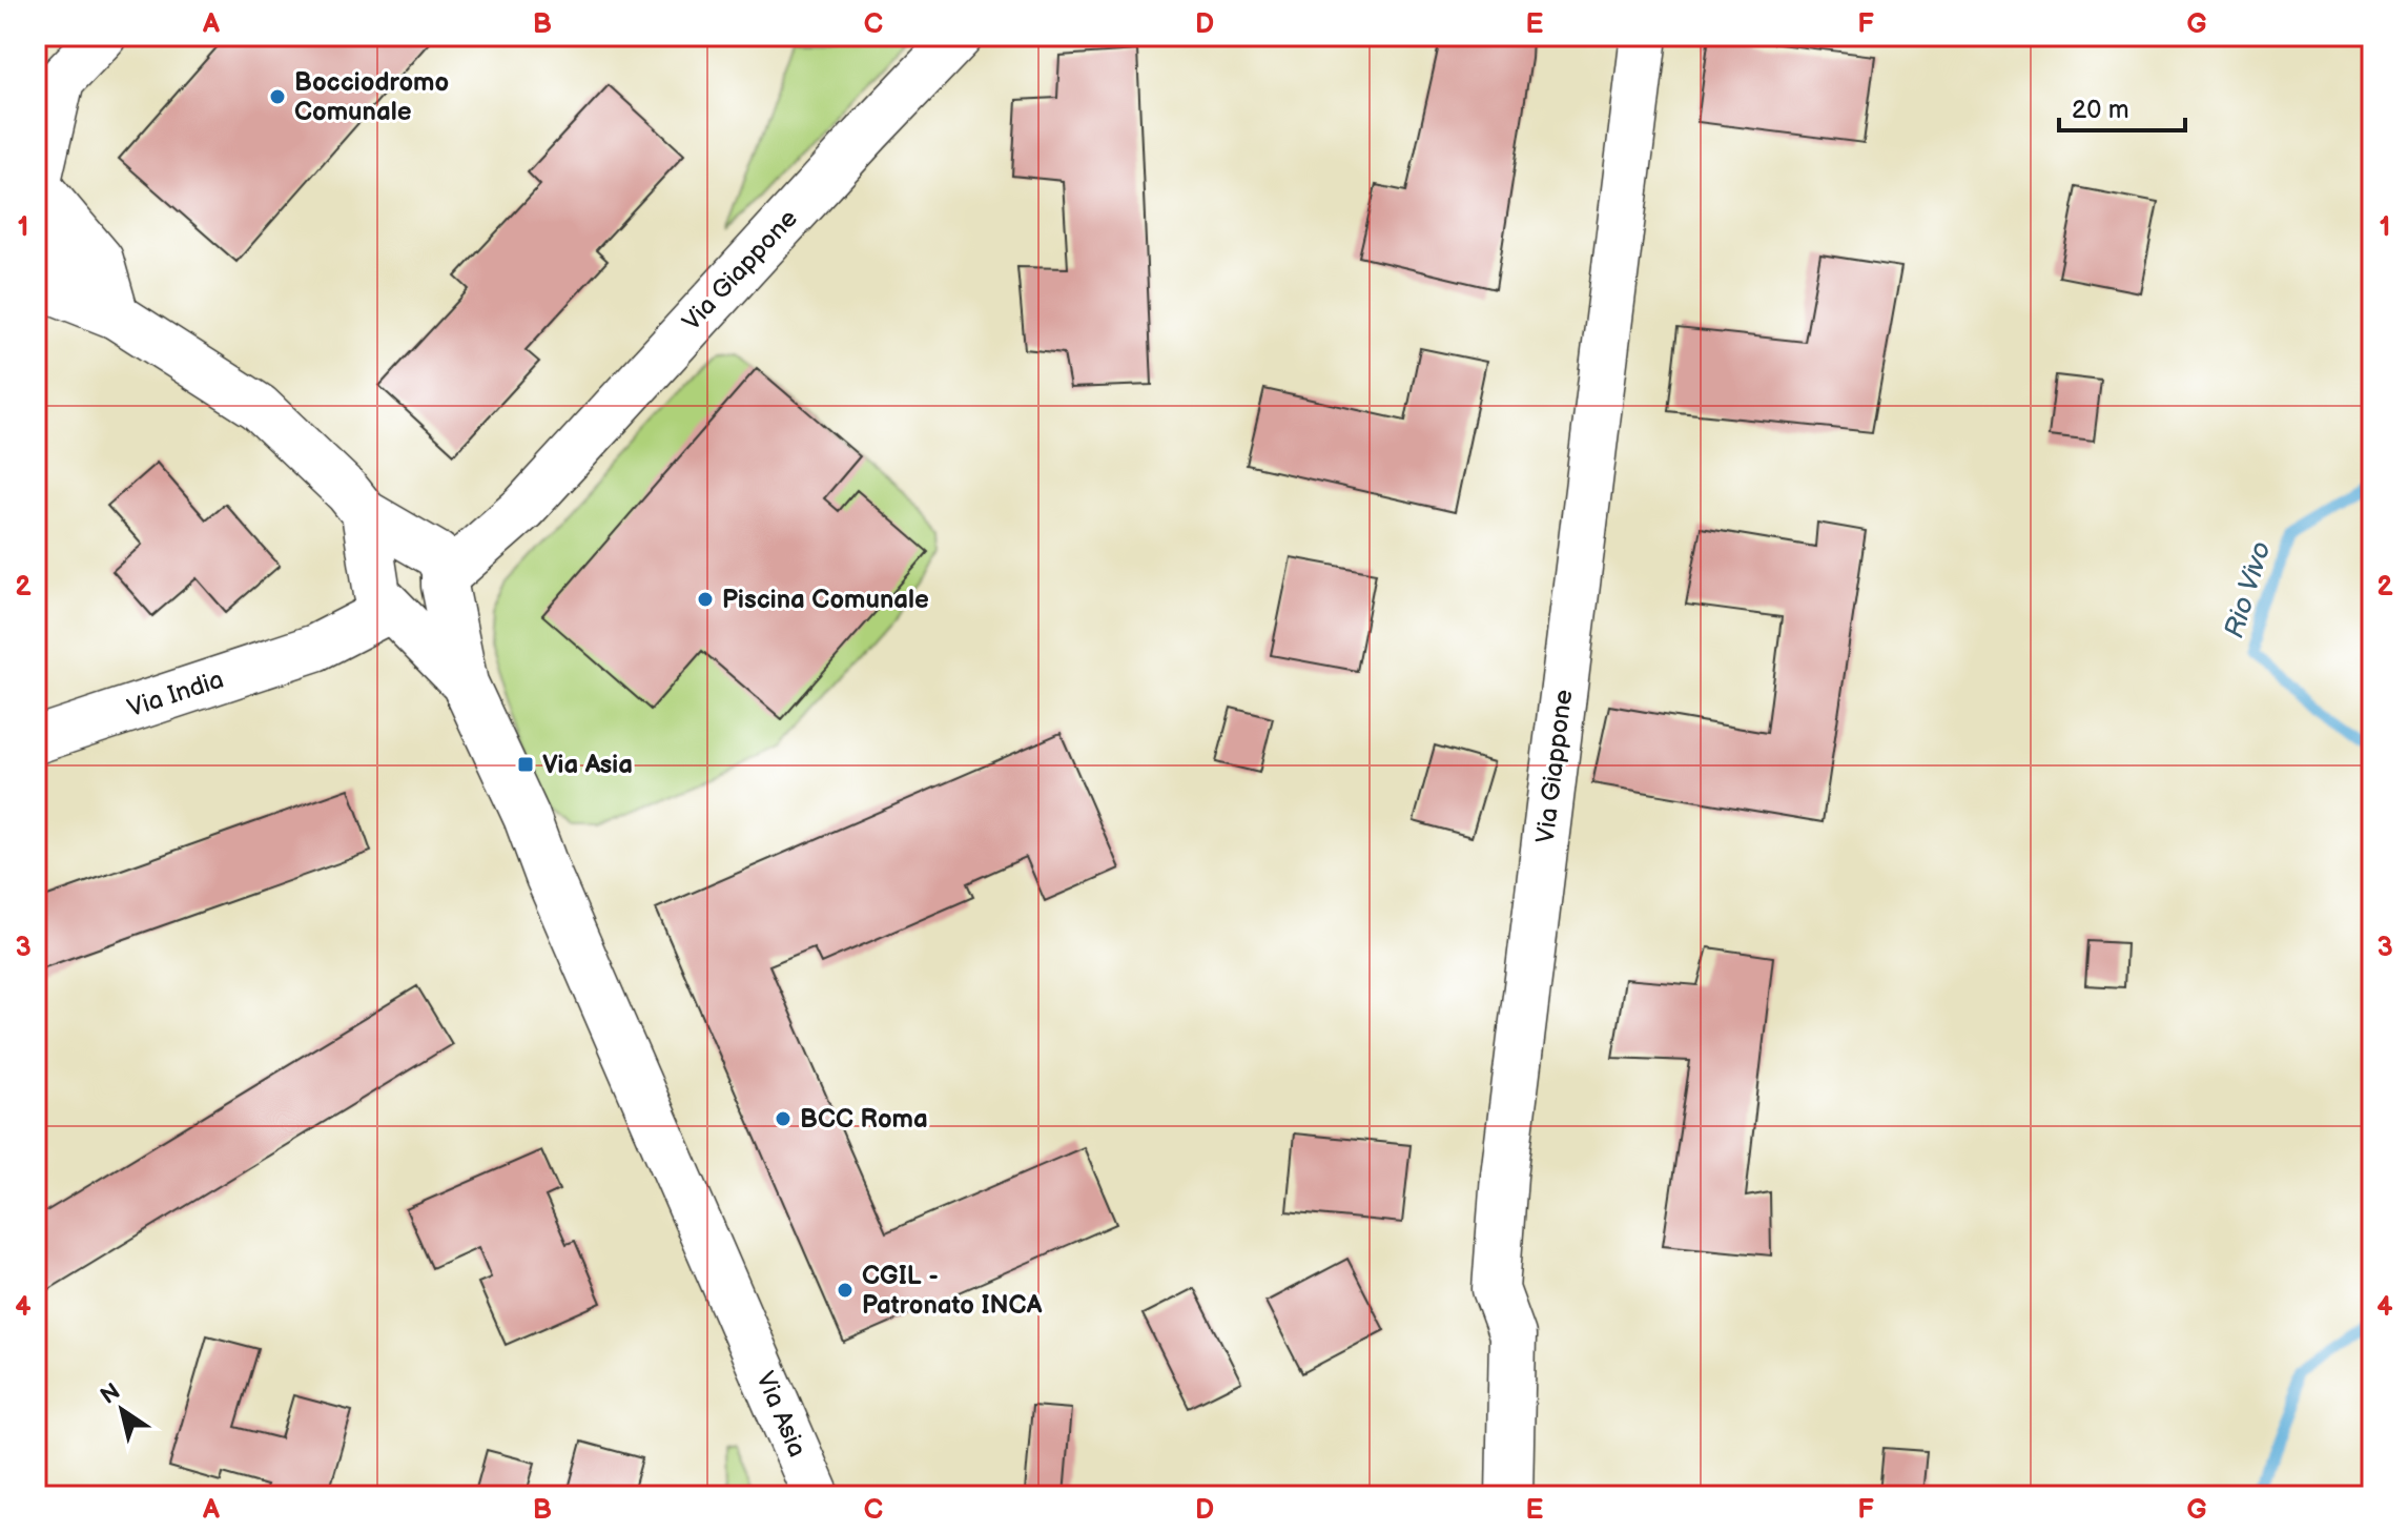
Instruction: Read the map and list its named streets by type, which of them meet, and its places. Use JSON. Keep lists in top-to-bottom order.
{
  "streets": {
    "street": ["Via Giappone", "Via India", "Via Asia"]
  },
  "crossings": [
    ["Via Giappone", "Via Asia"],
    ["Via India", "Via Asia"]
  ],
  "water": ["Rio Vivo"],
  "places": {
    "other": [
      "Bocciodromo Comunale",
      "Piscina Comunale",
      "BCC Roma",
      "CGIL - Patronato INCA"
    ],
    "transit": ["Via Asia"]
  },
  "scale_bar": "20 m",
  "north": "top left",
  "grid": {
    "columns": [
      "A",
      "B",
      "C",
      "D",
      "E",
      "F",
      "G"
    ],
    "rows": [
      "1",
      "2",
      "3",
      "4"
    ]
  }
}
